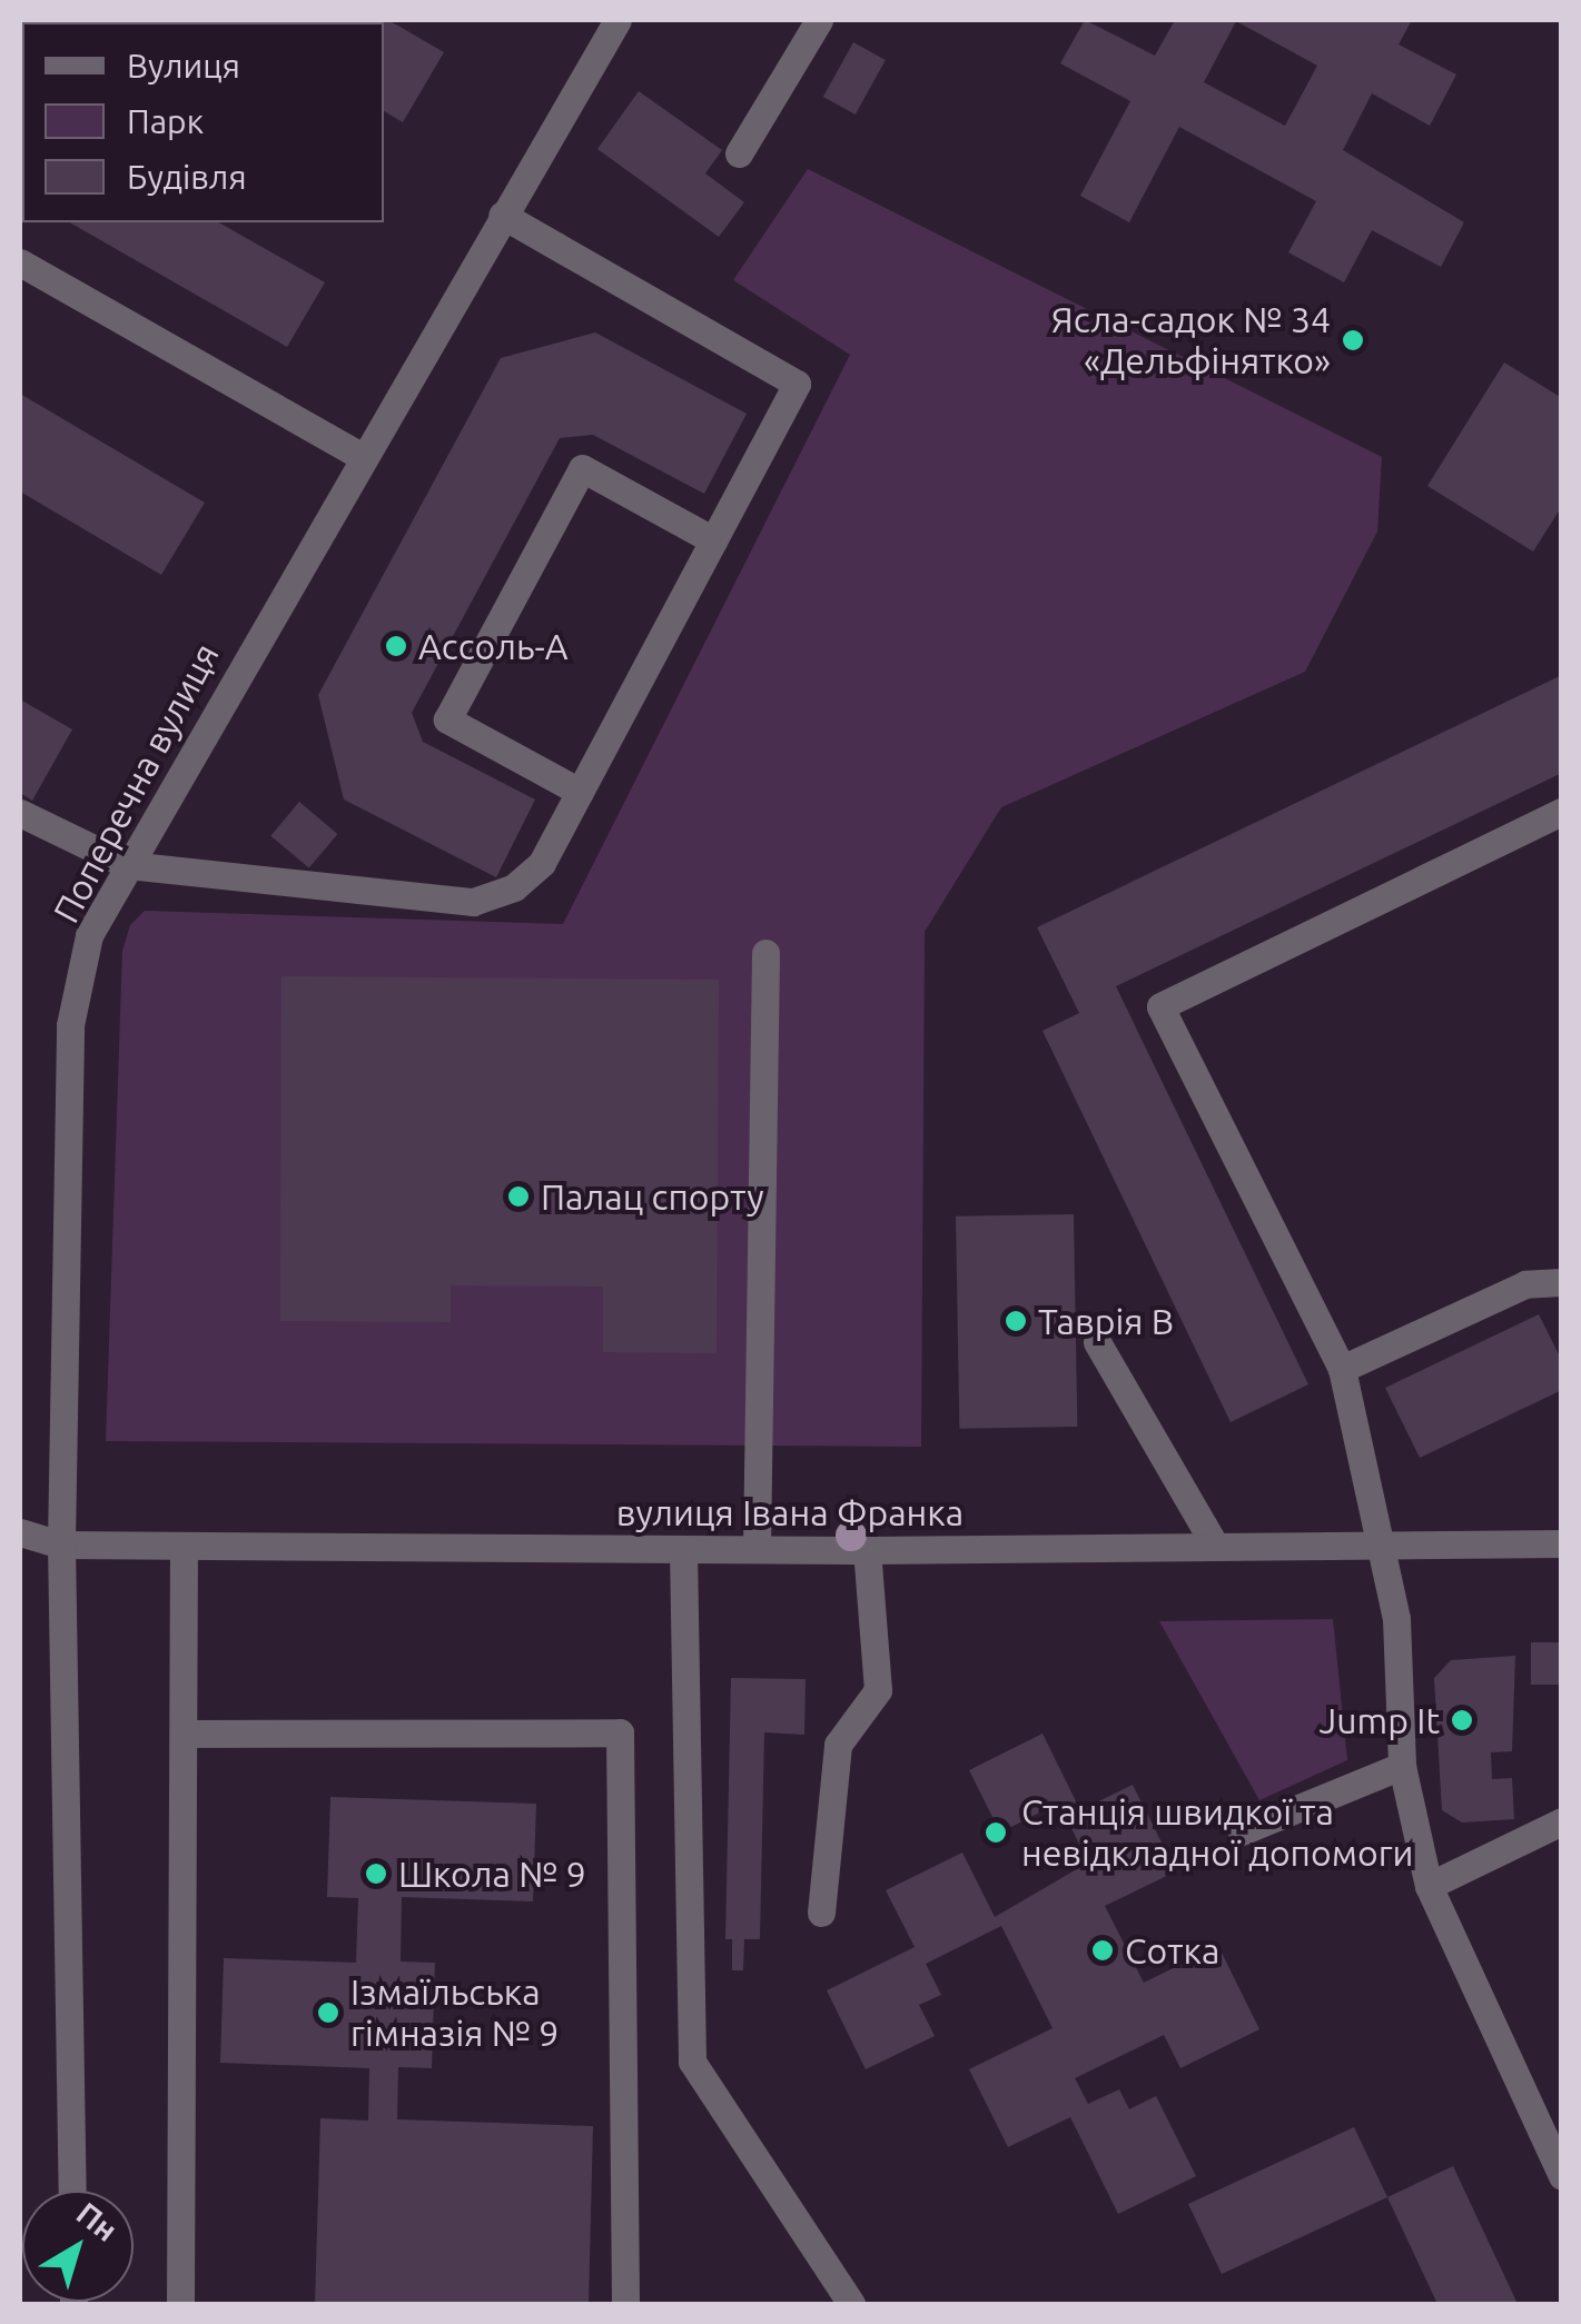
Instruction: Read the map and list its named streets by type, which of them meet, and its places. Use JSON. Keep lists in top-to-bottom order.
{
  "streets": {
    "street": ["Поперечна вулиця", "вулиця Івана Франка"]
  },
  "crossings": [
    ["Поперечна вулиця", "вулиця Івана Франка"]
  ],
  "places": [
    "Ясла-садок № 34 «Дельфінятко»",
    "Ассоль-А",
    "Палац спорту",
    "Таврія В",
    "Jump It",
    "Станція швидкої та невідкладної допомоги",
    "Школа № 9",
    "Сотка",
    "Ізмаїльська гімназія № 9"
  ],
  "legend": ["Вулиця", "Парк", "Будівля"],
  "north": "top right"
}
